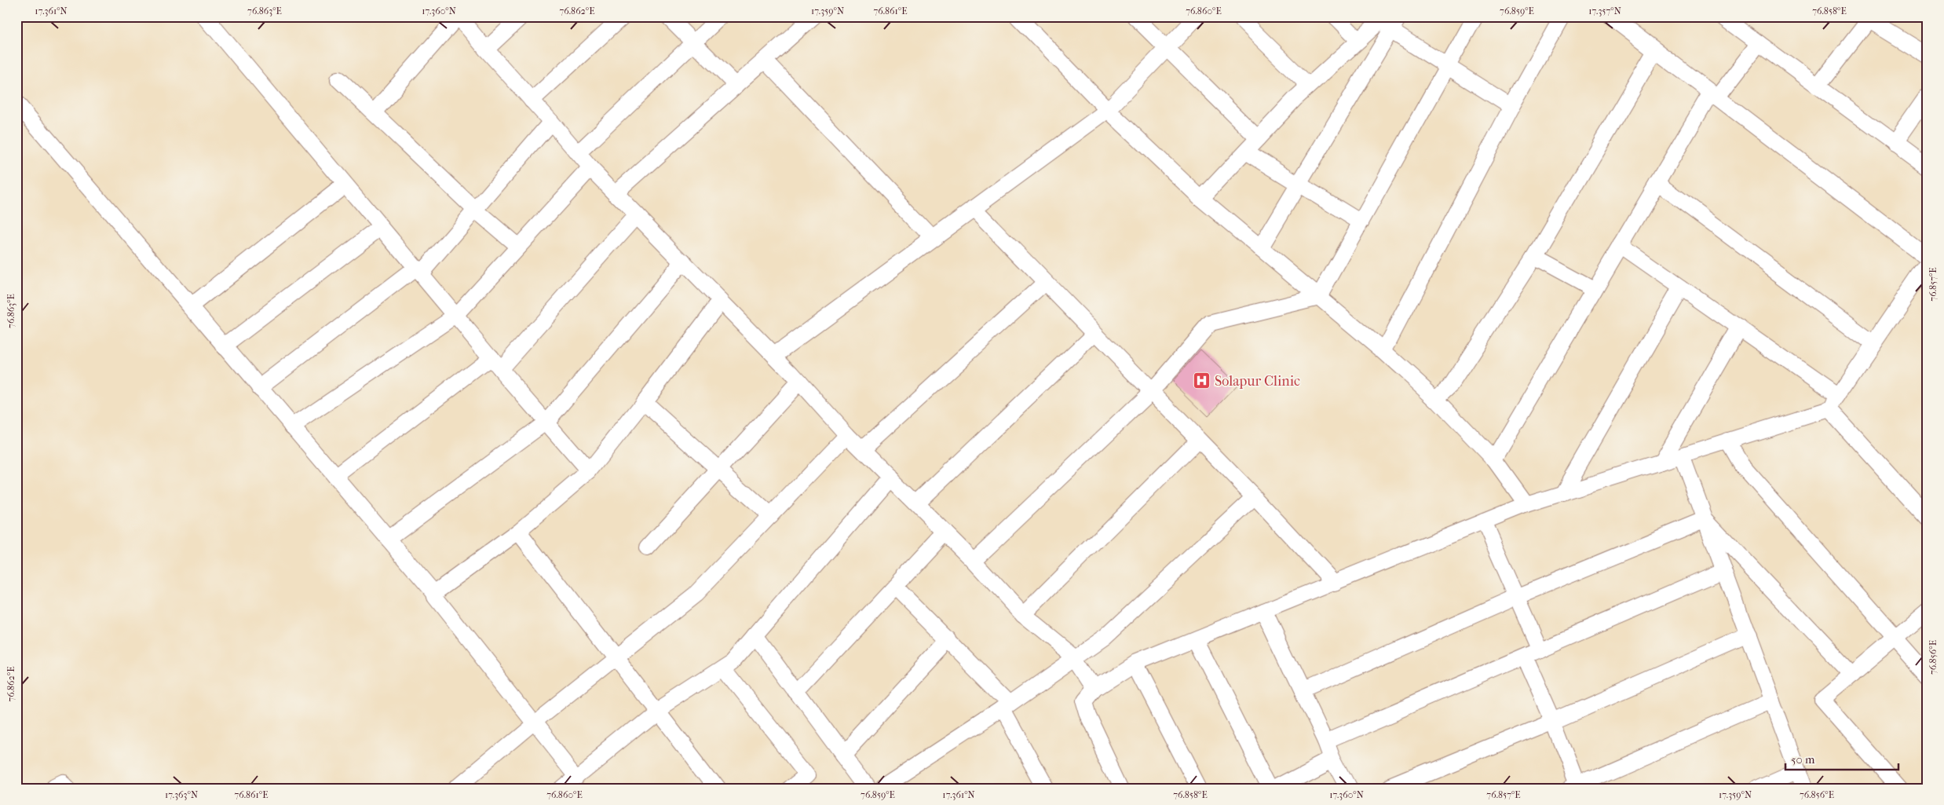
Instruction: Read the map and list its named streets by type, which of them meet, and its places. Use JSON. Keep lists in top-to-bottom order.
{
  "places": {
    "hospital": ["Solapur Clinic"]
  },
  "scale_bar": "50 m",
  "coordinates": [
    "17.361°N",
    "76.863°E",
    "17.360°N",
    "76.862°E",
    "17.359°N",
    "76.861°E",
    "76.860°E",
    "76.859°E",
    "17.357°N",
    "76.858°E",
    "76.857°E",
    "76.856°E",
    "17.363°N"
  ]
}
